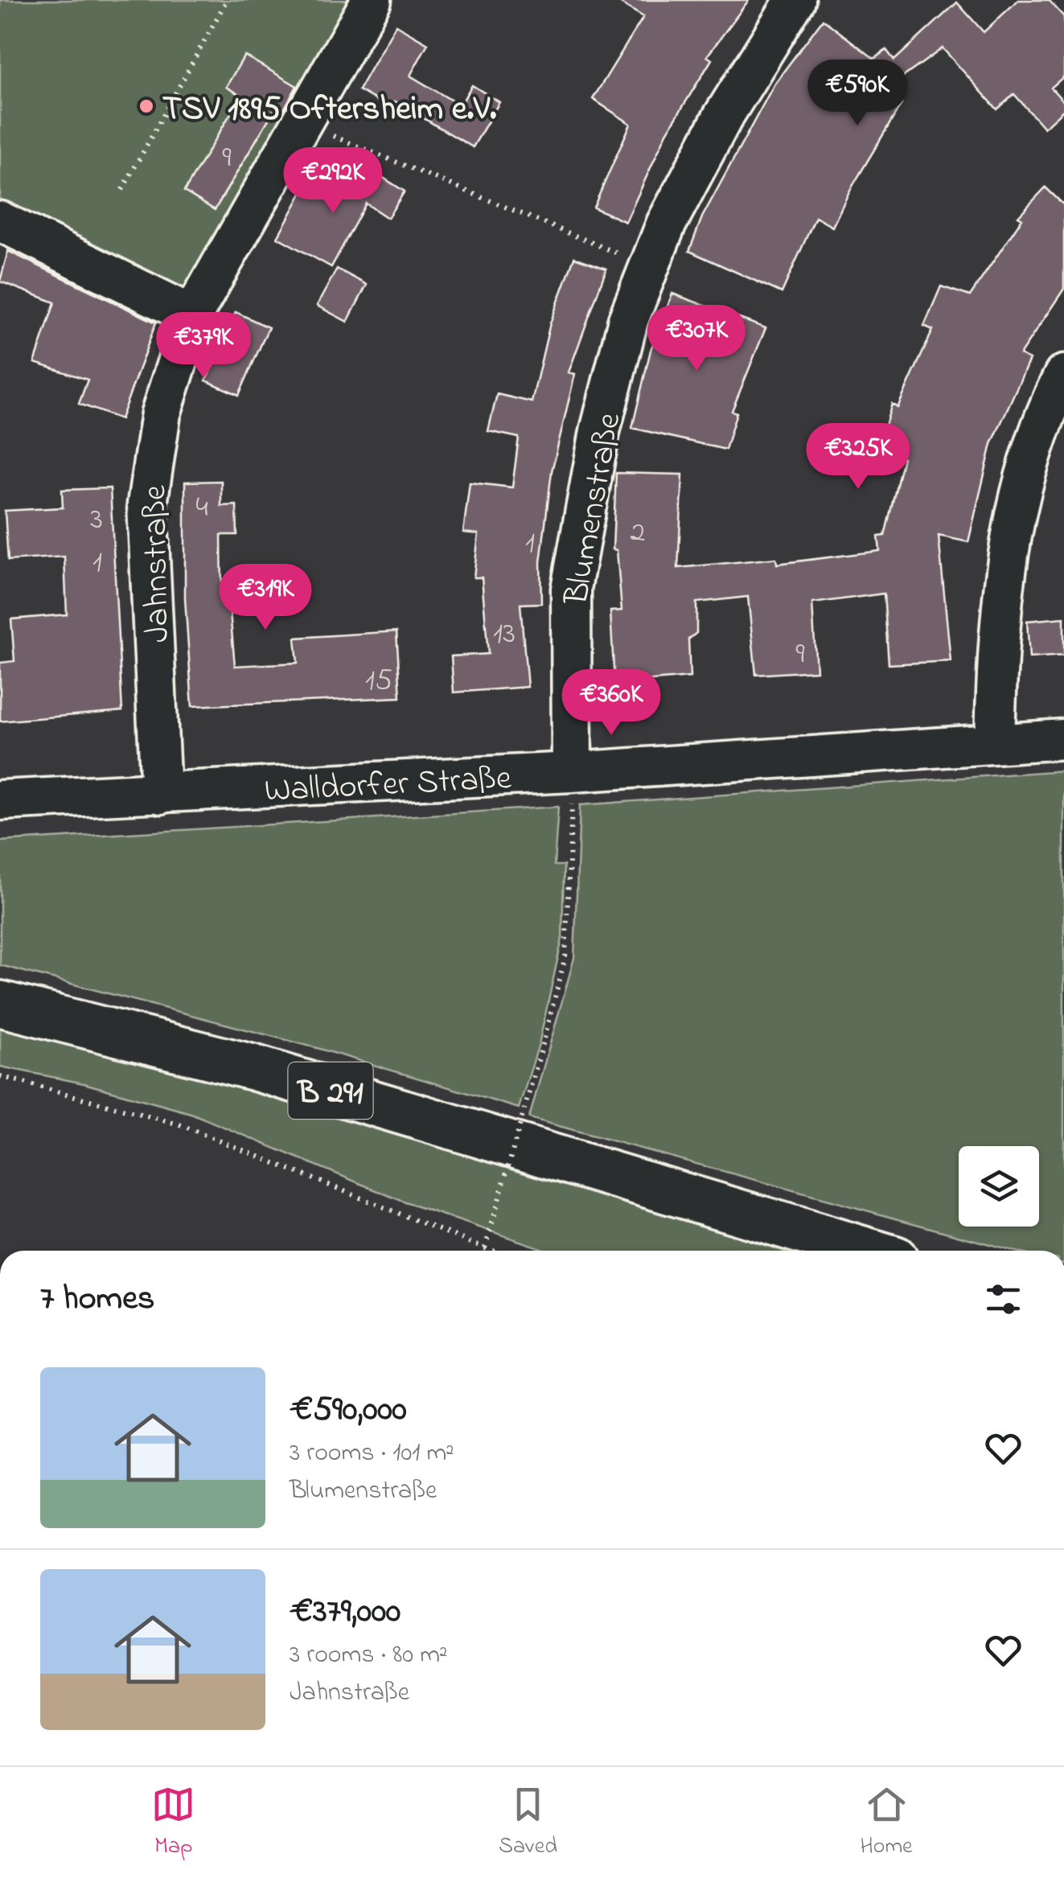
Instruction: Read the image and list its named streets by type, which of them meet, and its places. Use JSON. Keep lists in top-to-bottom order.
{
  "streets": {
    "main road": ["B 291"],
    "street": ["Blumenstraße", "Jahnstraße", "Walldorfer Straße"]
  },
  "crossings": [
    ["Blumenstraße", "Walldorfer Straße"],
    ["Jahnstraße", "Walldorfer Straße"]
  ],
  "places": ["TSV 1895 Oftersheim e.V."],
  "house_numbers": [
    "9",
    "4",
    "3",
    "2",
    "1",
    "1",
    "13",
    "9",
    "15"
  ],
  "page": {
    "price": [
      "€590K",
      "€292K",
      "€307K",
      "€379K",
      "€325K",
      "€319K",
      "€360K"
    ],
    "heading": "7 homes",
    "list": [
      {
        "name": "€590,000",
        "note": "3 rooms · 101 m² · Blumenstraße"
      },
      {
        "name": "€379,000",
        "note": "3 rooms · 80 m² · Jahnstraße"
      }
    ],
    "tabs": ["Map", "Saved", "Home"]
  }
}
